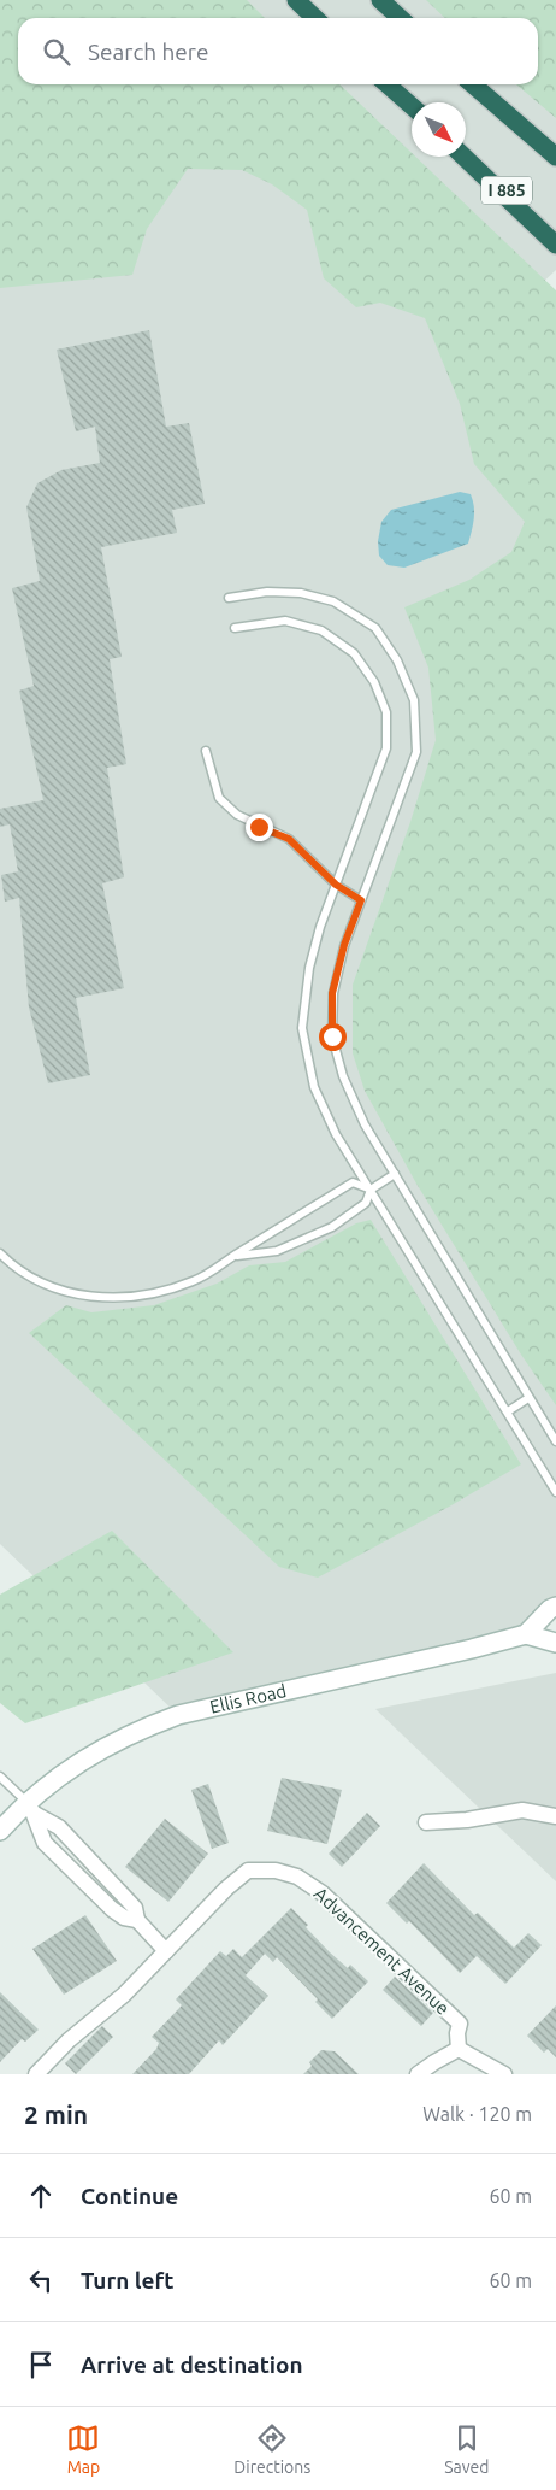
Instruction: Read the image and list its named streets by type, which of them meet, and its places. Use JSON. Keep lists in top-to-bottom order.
{
  "streets": {
    "highway": ["I 885"],
    "main road": ["Ellis Road"],
    "street": ["Advancement Avenue"]
  },
  "north": "bottom right",
  "page": {
    "search": "Search here",
    "heading": ["2 min", "Walk · 120 m"],
    "list": [
      ["Continue", "60 m"],
      ["Turn left", "60 m"],
      "Arrive at destination"
    ],
    "nav": ["Map", "Directions", "Saved"]
  }
}
